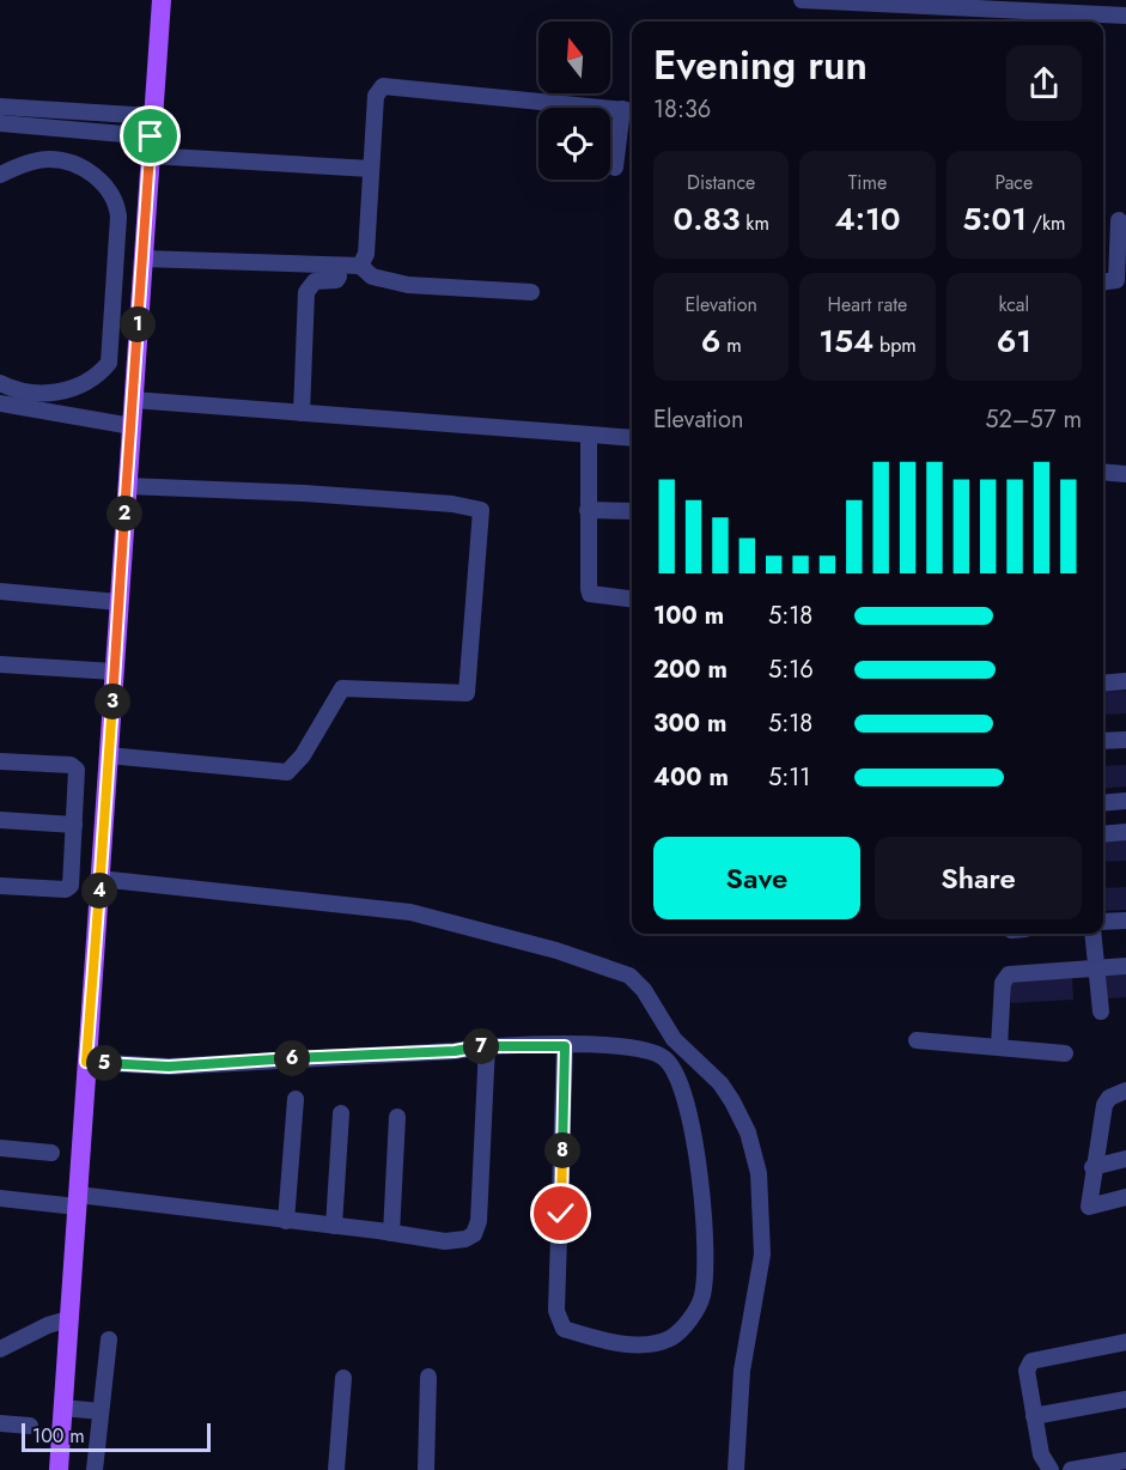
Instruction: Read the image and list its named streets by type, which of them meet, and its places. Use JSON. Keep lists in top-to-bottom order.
{
  "scale_bar": "100 m",
  "north": "top",
  "page": {
    "heading": ["Evening run", "18:36"],
    "stats": [
      ["Distance", "0.83 km"],
      ["Time", "4:10"],
      ["Pace", "5:01 /km"],
      ["Elevation", "6 m"],
      ["Heart rate", "154 bpm"],
      ["kcal", "61"]
    ],
    "pins": [
      "1",
      "2",
      "3",
      "4",
      "7",
      "6",
      "5",
      "8"
    ],
    "chart": ["Elevation", "52–57 m"],
    "list": [
      {
        "name": "100 m",
        "note": "5:18"
      },
      {
        "name": "200 m",
        "note": "5:16"
      },
      {
        "name": "300 m",
        "note": "5:18"
      },
      {
        "name": "400 m",
        "note": "5:11"
      }
    ],
    "buttons": ["Save", "Share"],
    "scale": "100 m"
  }
}
